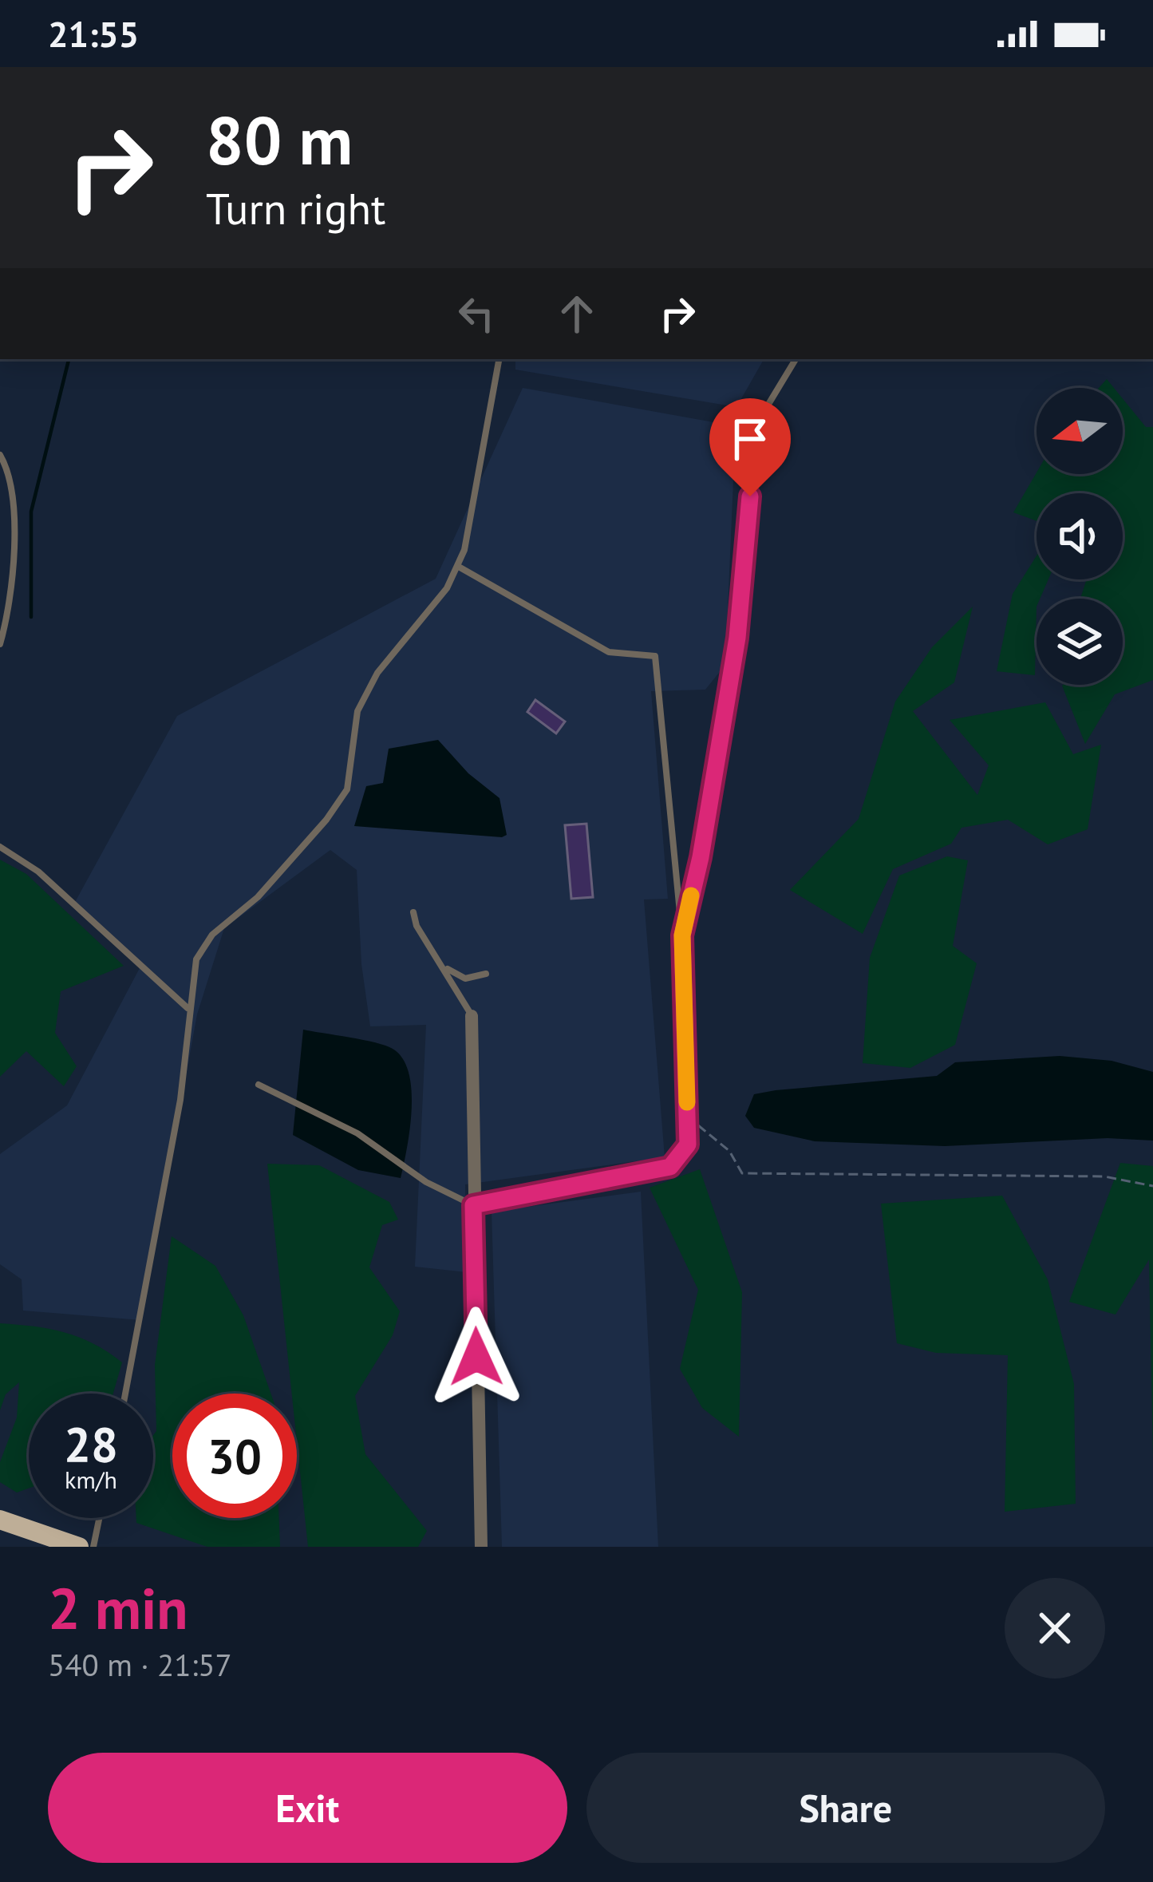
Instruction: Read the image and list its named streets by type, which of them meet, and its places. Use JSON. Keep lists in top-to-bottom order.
{
  "north": "left",
  "page": {
    "status": "21:55",
    "turn": ["80 m", "Turn right"],
    "speed": "28 km/h",
    "limit": "30",
    "heading": ["2 min", "540 m · 21:57"],
    "buttons": ["Exit", "Share"]
  }
}
